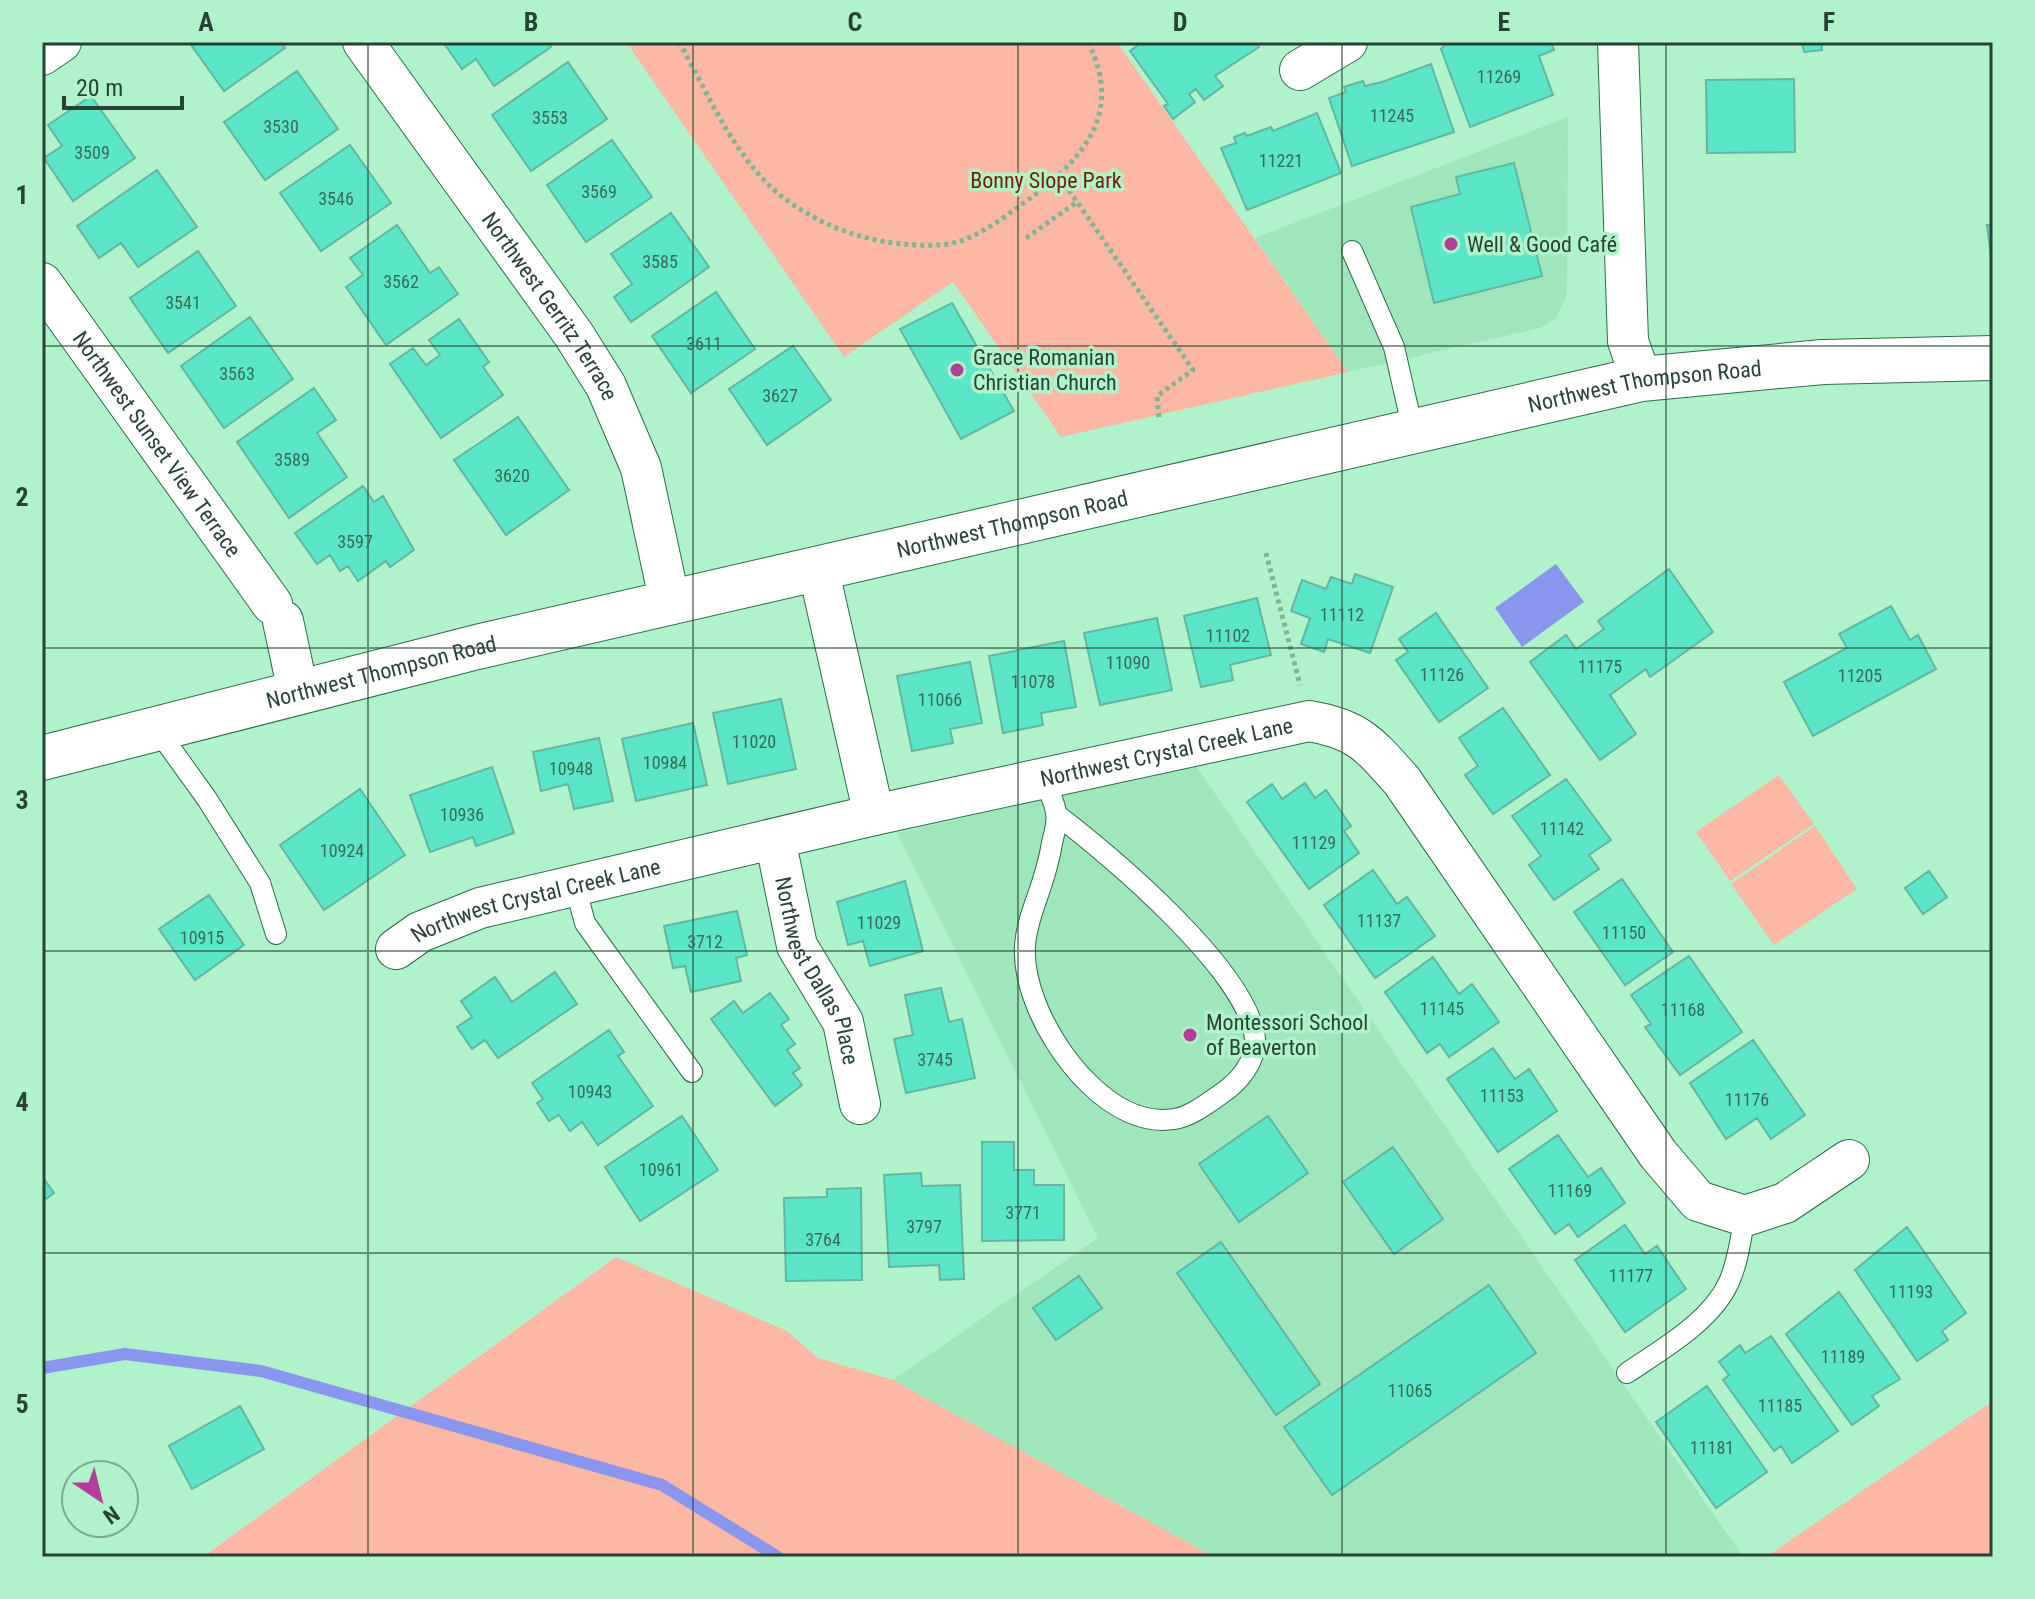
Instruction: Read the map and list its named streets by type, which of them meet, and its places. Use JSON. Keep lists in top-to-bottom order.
{
  "streets": {
    "street": [
      "Northwest Gerritz Terrace",
      "Northwest Thompson Road",
      "Northwest Sunset View Terrace",
      "Northwest Crystal Creek Lane",
      "Northwest Dallas Place"
    ]
  },
  "crossings": [
    ["Northwest Gerritz Terrace", "Northwest Thompson Road"],
    ["Northwest Thompson Road", "Northwest Sunset View Terrace"],
    ["Northwest Crystal Creek Lane", "Northwest Dallas Place"]
  ],
  "parks": ["Bonny Slope Park"],
  "places": ["Well & Good Café", "Grace Romanian Christian Church", "Montessori School of Beaverton"],
  "house_numbers": [
    "11269",
    "11245",
    "3553",
    "3530",
    "3509",
    "11221",
    "3569",
    "3546",
    "3585",
    "3562",
    "3541",
    "3611",
    "3563",
    "3627",
    "3589",
    "3620",
    "3597",
    "11112",
    "11102",
    "11090",
    "11175",
    "11126",
    "11205",
    "11078",
    "11066",
    "11020",
    "10984",
    "10948",
    "10936",
    "11142",
    "11129",
    "10924",
    "11137",
    "11029",
    "11150",
    "10915",
    "3712",
    "11145",
    "11168",
    "3745",
    "10943",
    "11153",
    "11176",
    "10961",
    "11169",
    "3771",
    "3797",
    "3764",
    "11177",
    "11193",
    "11189",
    "11065",
    "11185",
    "11181"
  ],
  "scale_bar": "20 m",
  "north": "bottom right",
  "grid": {
    "columns": [
      "A",
      "B",
      "C",
      "D",
      "E",
      "F"
    ],
    "rows": [
      "1",
      "2",
      "3",
      "4",
      "5"
    ]
  }
}
